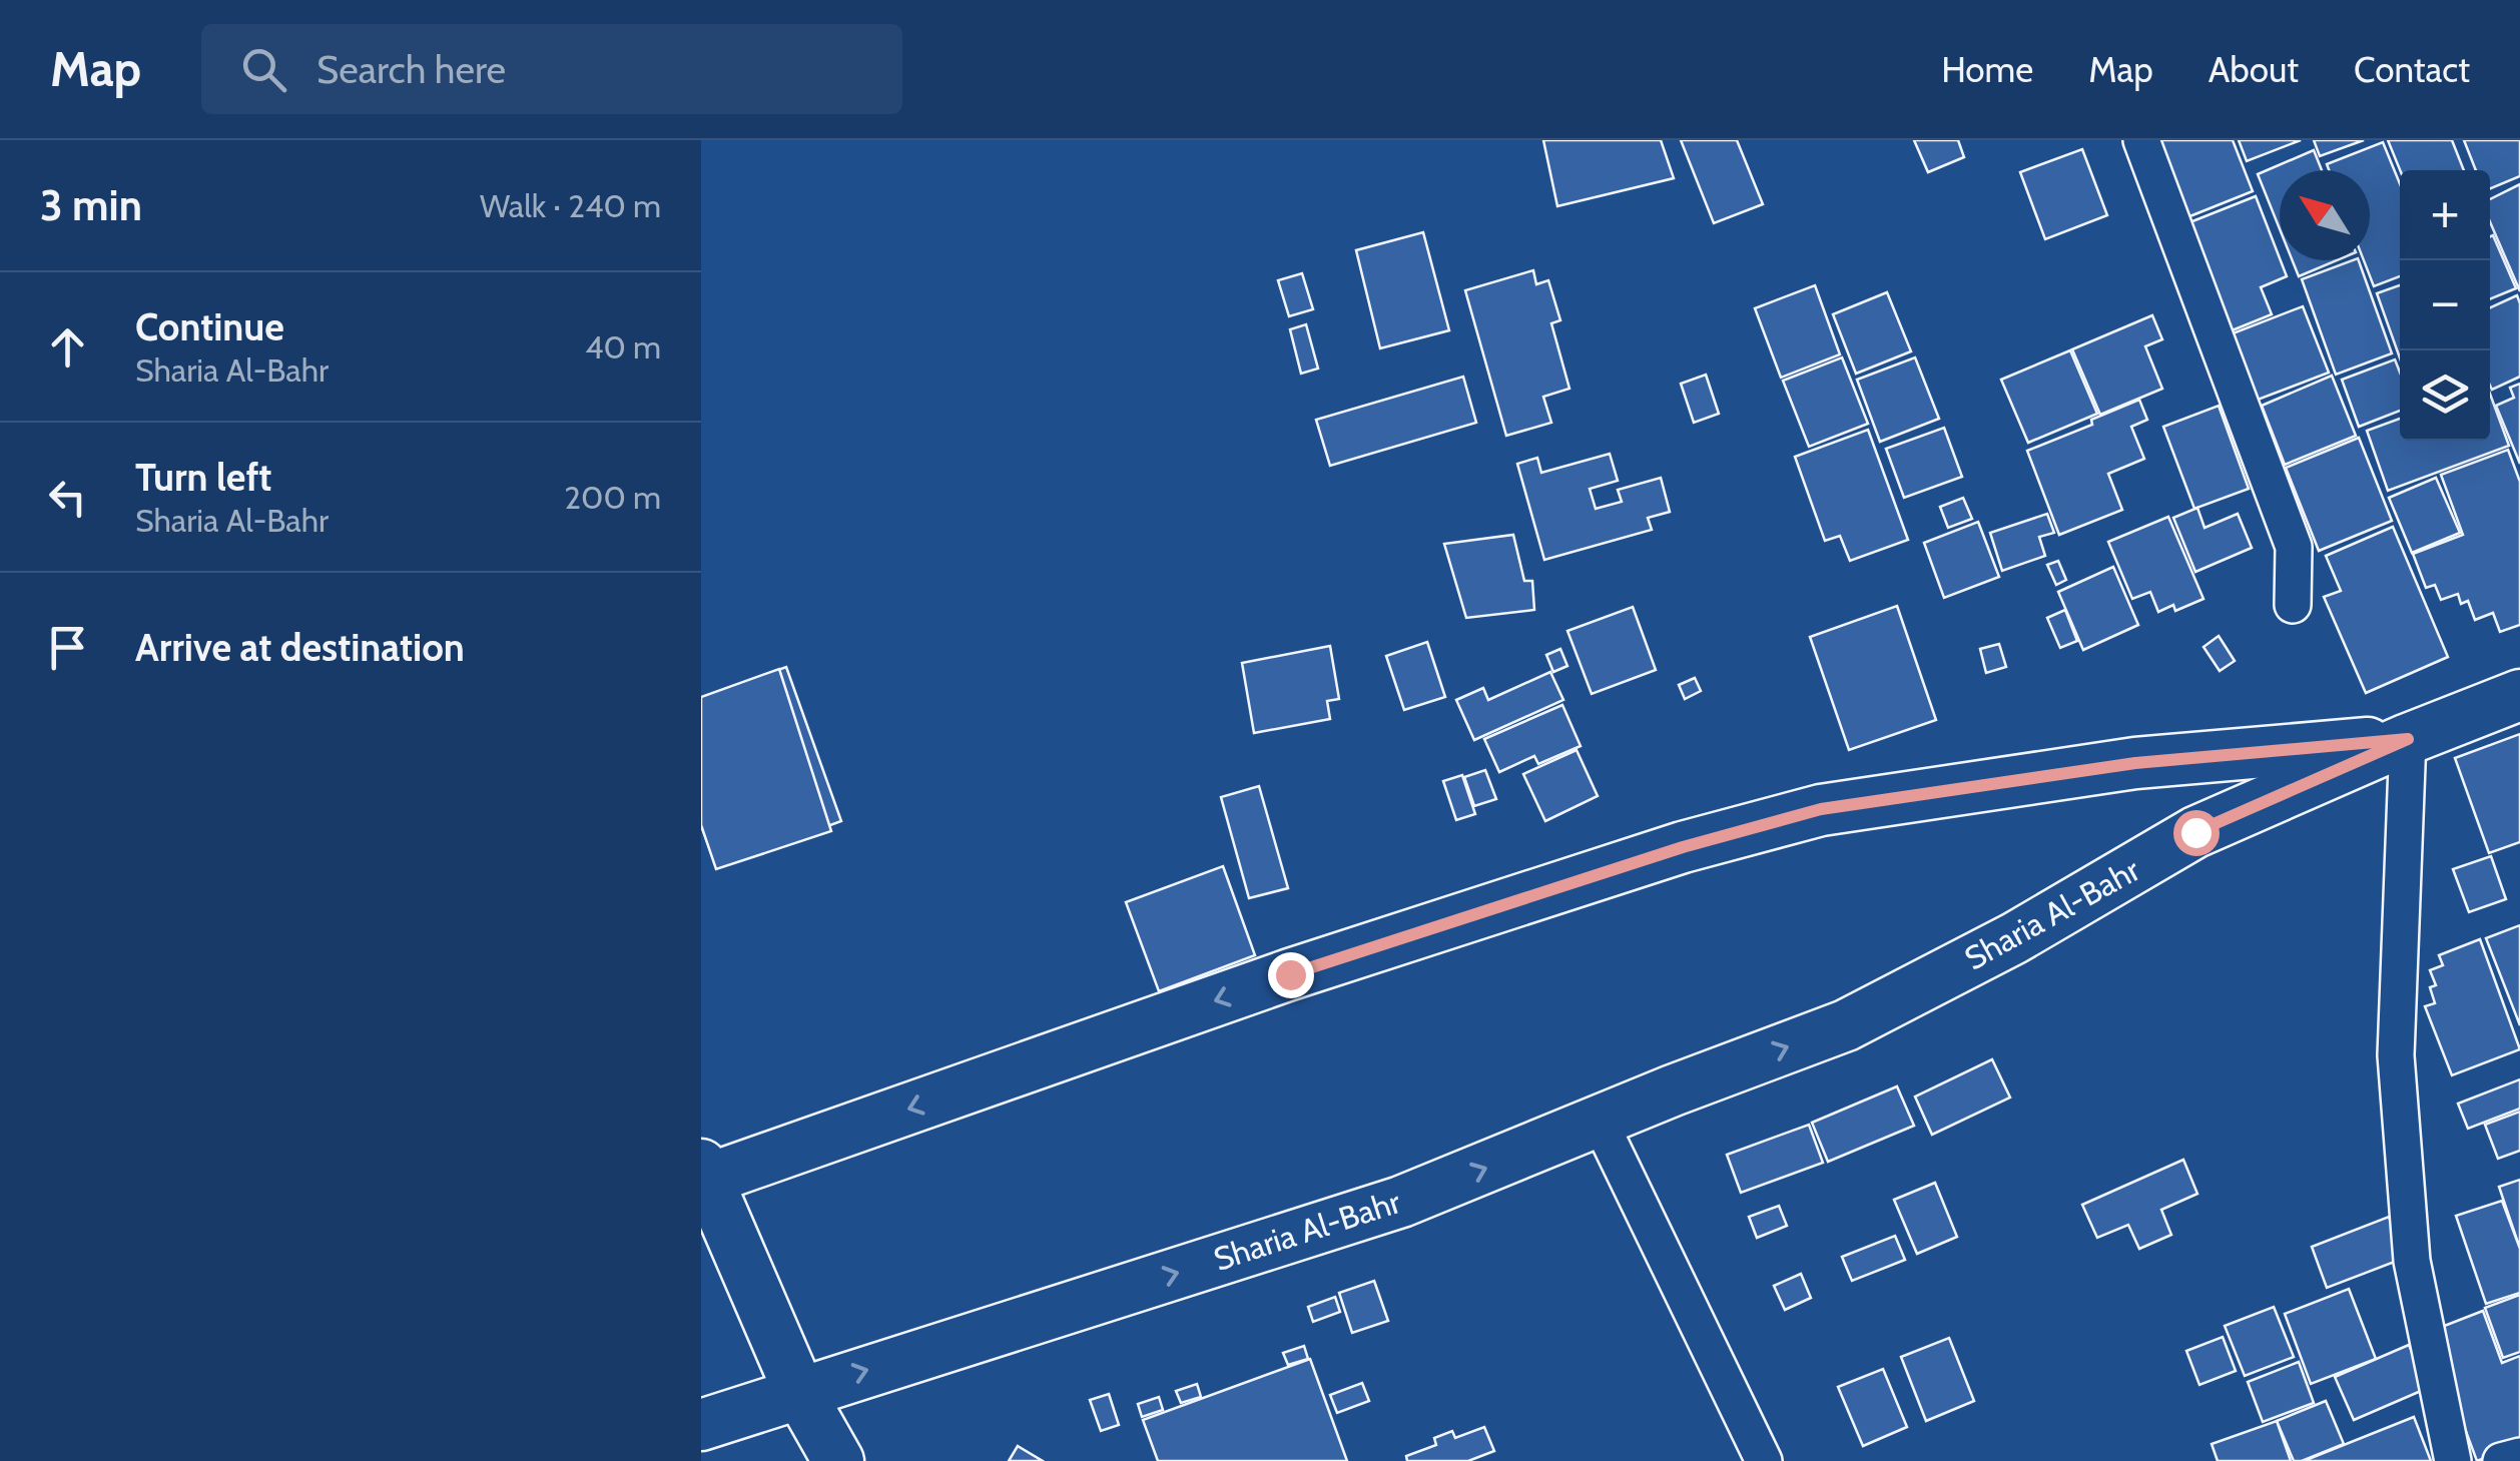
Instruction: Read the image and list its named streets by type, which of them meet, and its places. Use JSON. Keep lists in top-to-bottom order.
{
  "streets": {
    "main road": ["Sharia Al-Bahr"]
  },
  "north": "top left",
  "page": {
    "header": "Map",
    "search": "Search here",
    "nav": [
      "Home",
      "Map",
      "About",
      "Contact"
    ],
    "heading": ["3 min", "Walk · 240 m"],
    "map_buttons": ["+", "−"],
    "list": [
      ["Continue", "Sharia Al-Bahr", "40 m"],
      ["Turn left", "Sharia Al-Bahr", "200 m"],
      "Arrive at destination"
    ]
  }
}
